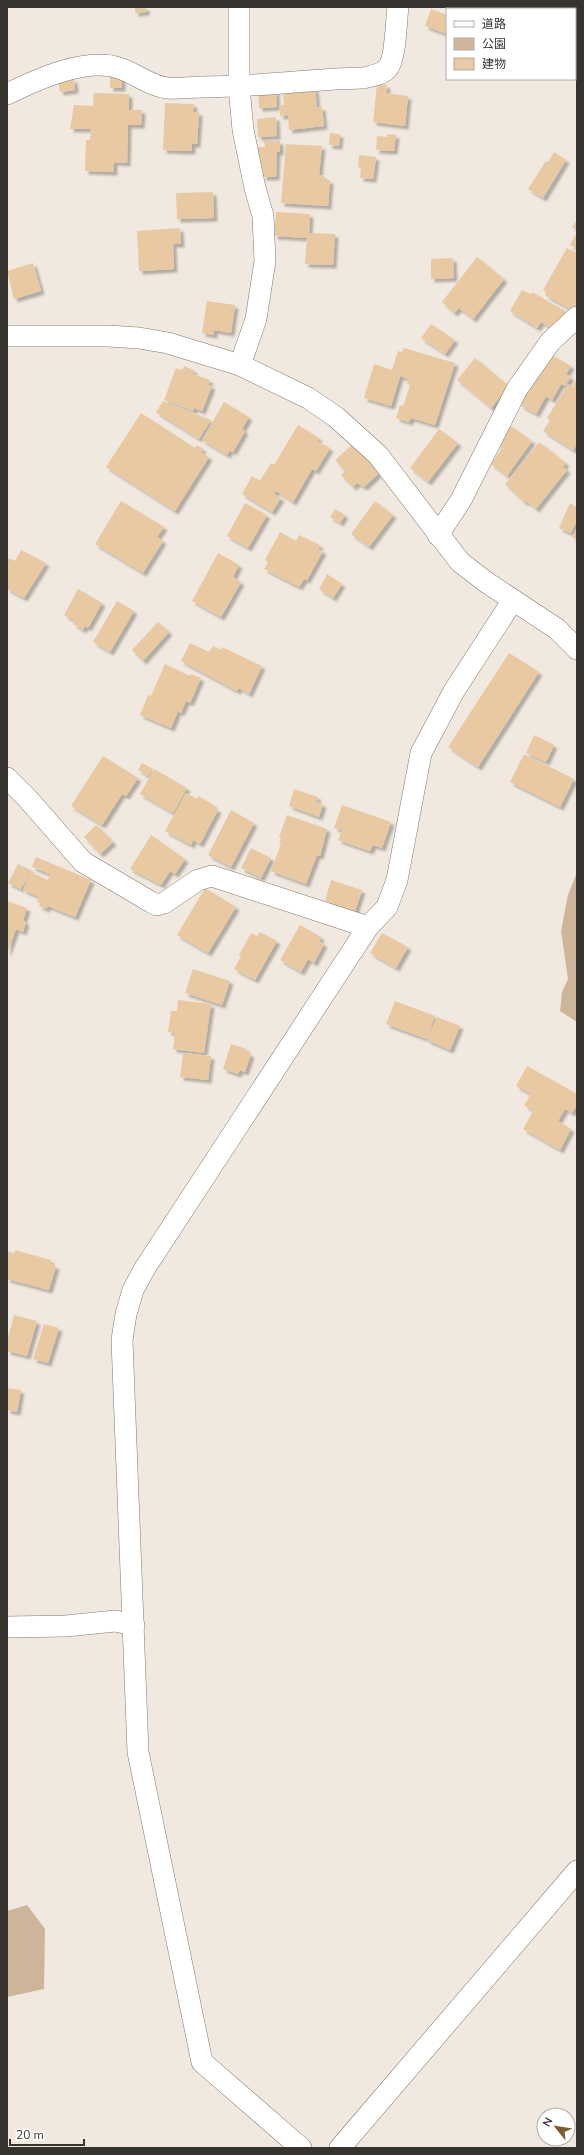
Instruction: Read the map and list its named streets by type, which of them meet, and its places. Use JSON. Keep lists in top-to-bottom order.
{
  "legend": ["道路", "公園", "建物"],
  "scale_bar": "20 m",
  "north": "top left"
}
